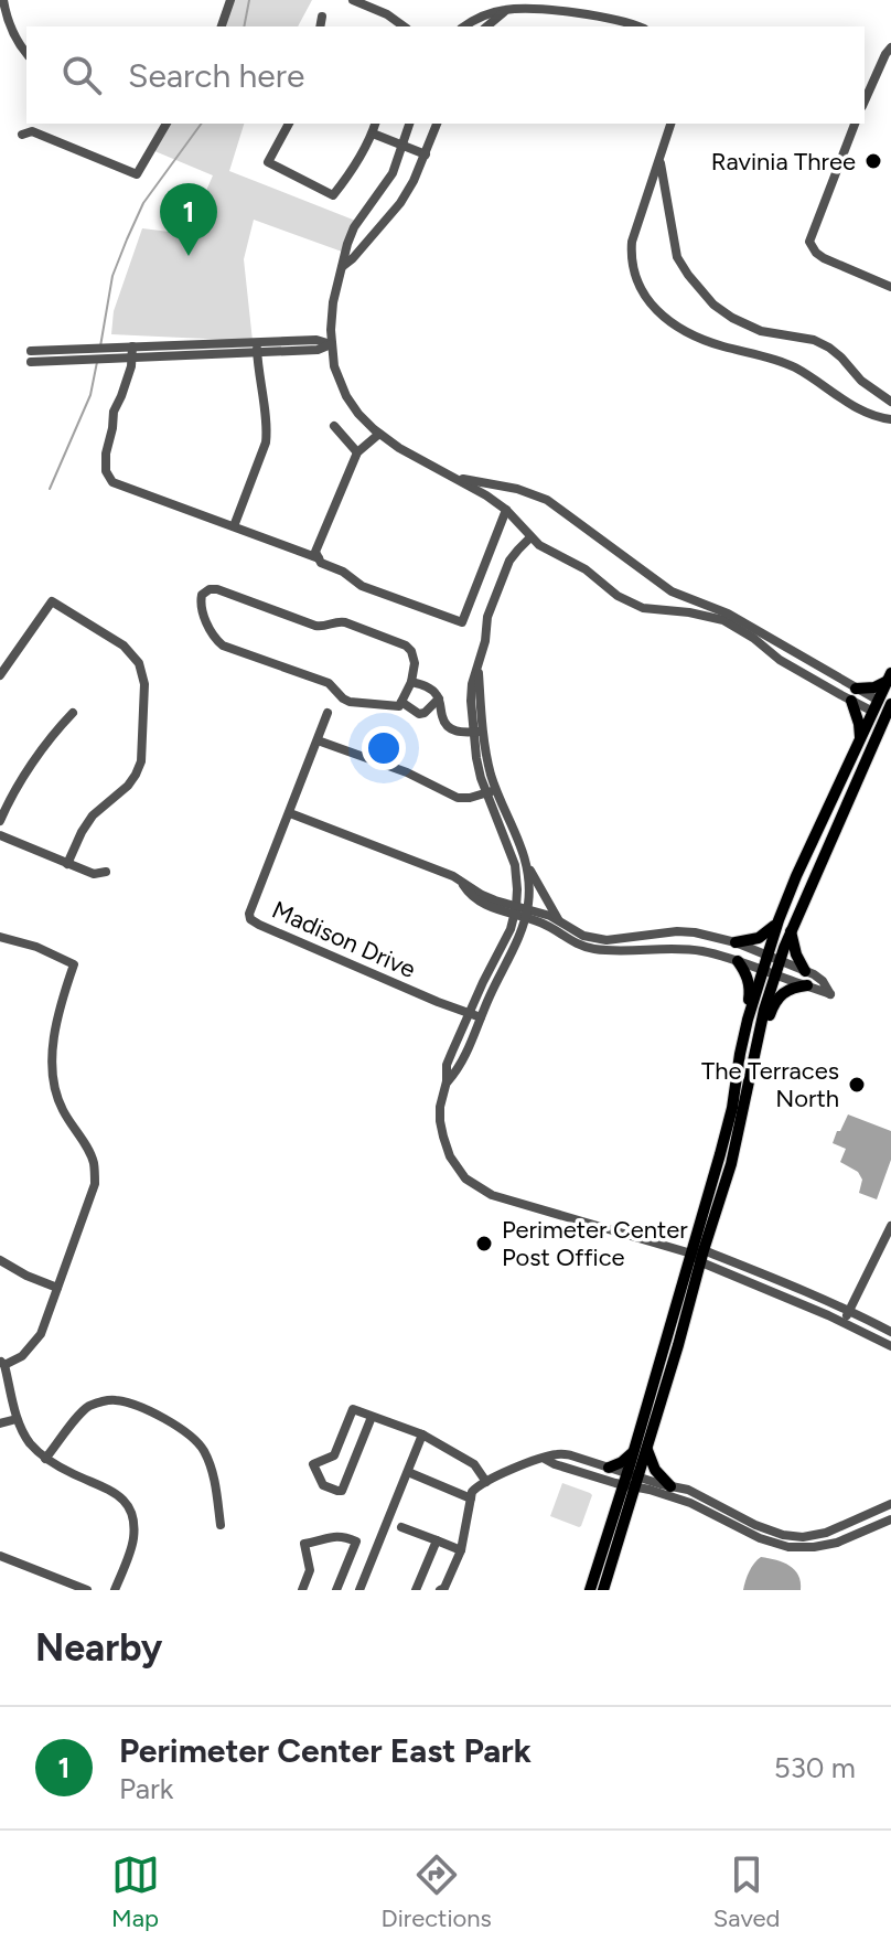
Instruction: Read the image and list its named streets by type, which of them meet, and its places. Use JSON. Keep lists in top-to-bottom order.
{
  "streets": {
    "street": ["Madison Drive"]
  },
  "places": ["Ravinia Three", "The Terraces North", "Perimeter Center Post Office"],
  "page": {
    "search": "Search here",
    "pins": "1",
    "heading": "Nearby",
    "list": [
      {
        "mark": "1",
        "name": "Perimeter Center East Park",
        "note": "Park",
        "value": "530 m"
      }
    ],
    "nav": ["Map", "Directions", "Saved"]
  }
}
